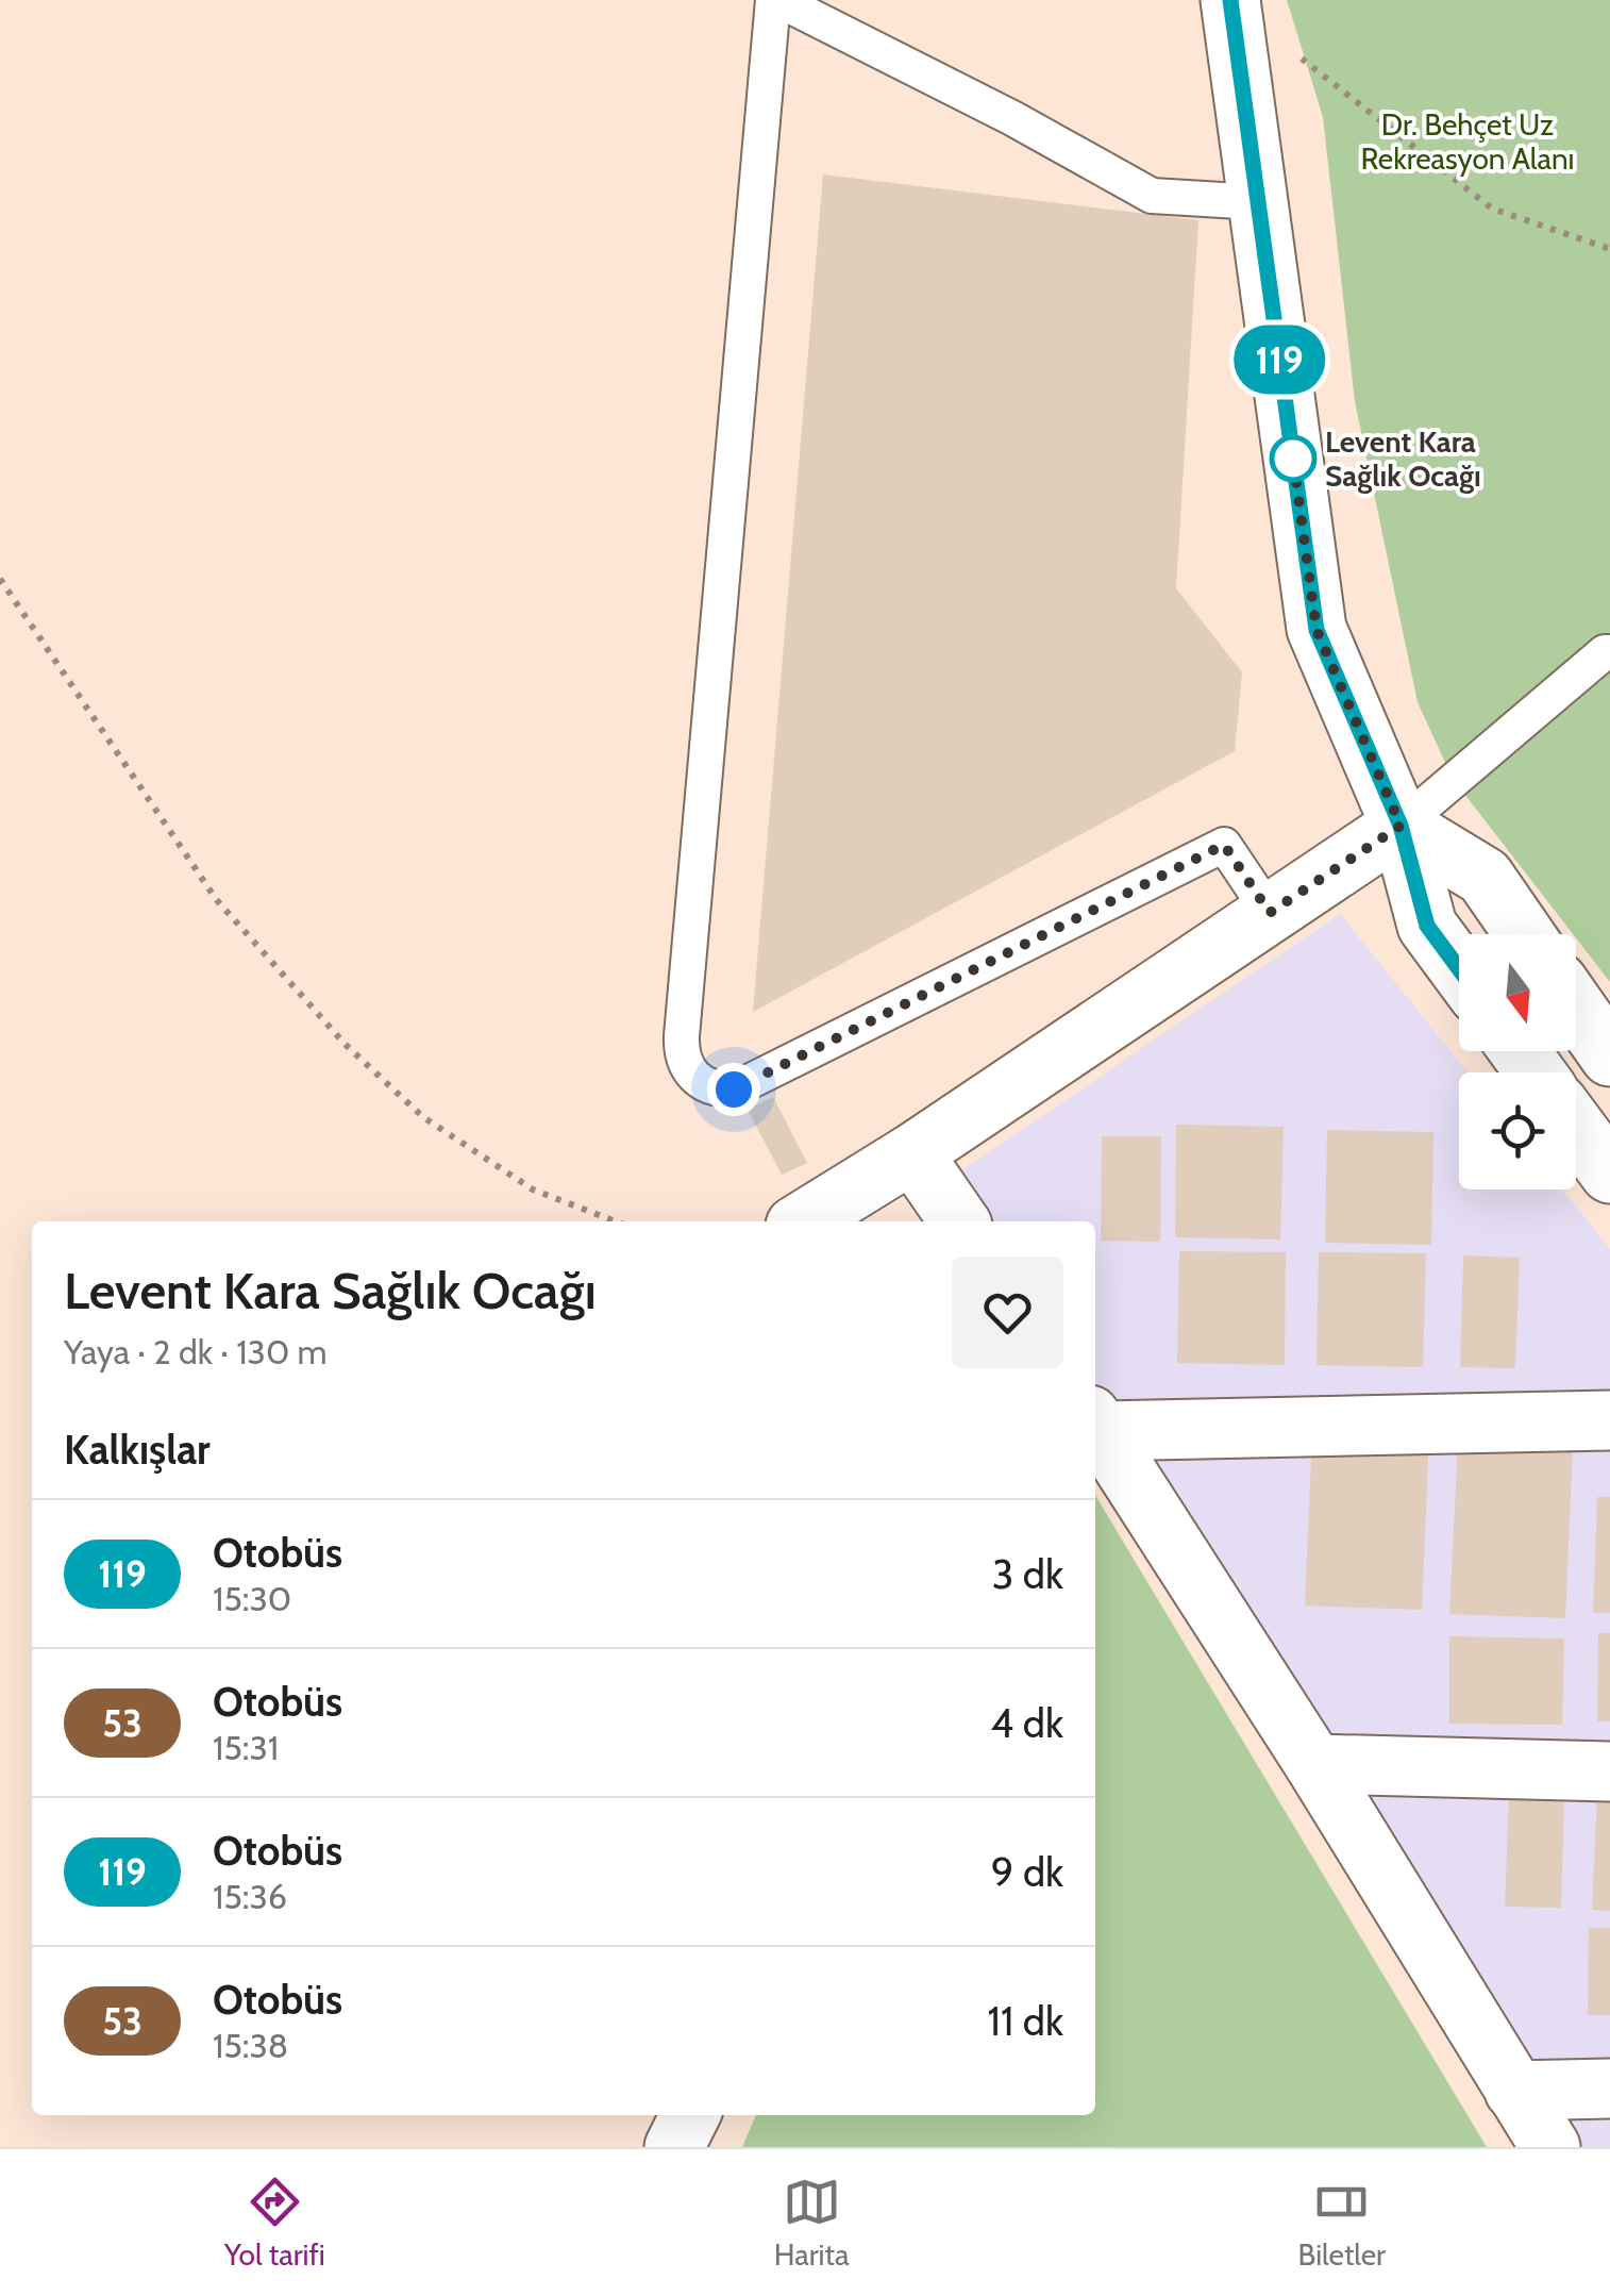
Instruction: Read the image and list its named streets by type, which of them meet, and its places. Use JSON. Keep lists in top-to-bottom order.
{
  "parks": ["Dr. Behçet Uz Rekreasyon Alanı"],
  "places": ["Levent Kara Sağlık Ocağı"],
  "lines": ["bus line 119"],
  "north": "bottom",
  "page": {
    "on_map": "119",
    "heading": [
      ["Levent Kara Sağlık Ocağı", "Yaya · 2 dk · 130 m"],
      "Kalkışlar"
    ],
    "list": [
      {
        "mark": "119",
        "name": "Otobüs",
        "note": "15:30",
        "value": "3 dk"
      },
      {
        "mark": "53",
        "name": "Otobüs",
        "note": "15:31",
        "value": "4 dk"
      },
      {
        "mark": "119",
        "name": "Otobüs",
        "note": "15:36",
        "value": "9 dk"
      },
      {
        "mark": "53",
        "name": "Otobüs",
        "note": "15:38",
        "value": "11 dk"
      }
    ],
    "tabs": ["Yol tarifi", "Harita", "Biletler"]
  }
}
